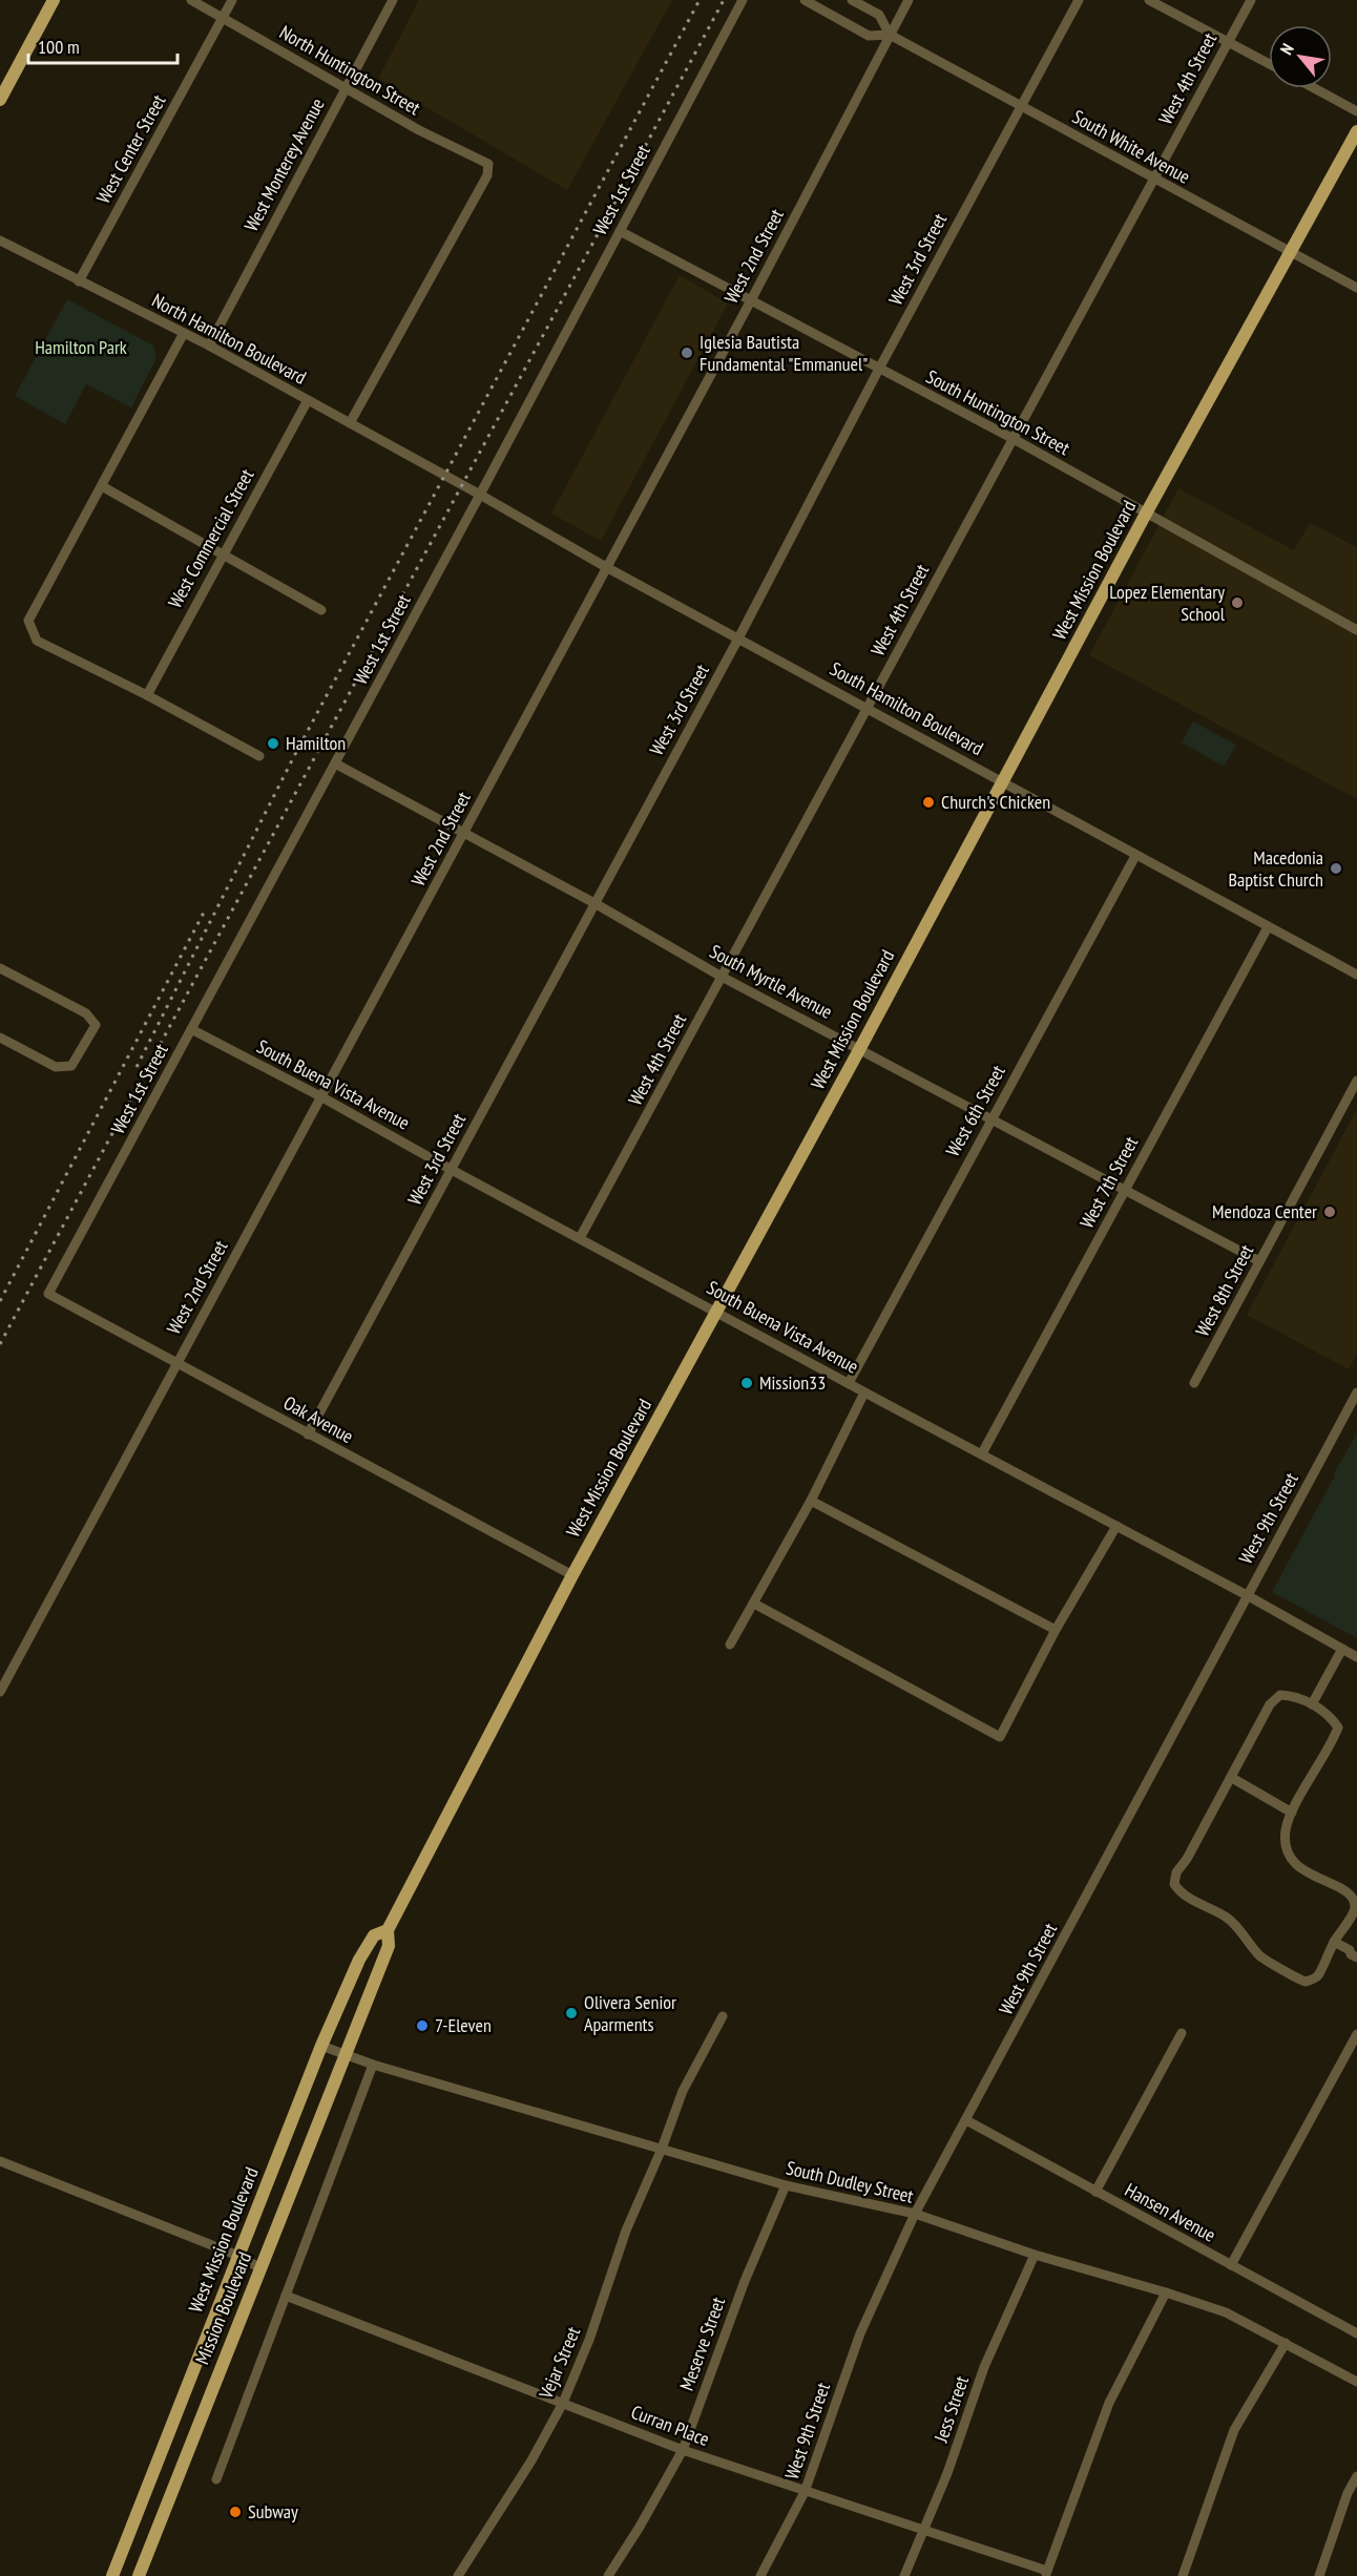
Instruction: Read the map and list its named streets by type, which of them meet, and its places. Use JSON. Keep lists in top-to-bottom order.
{
  "streets": {
    "main road": ["West Mission Boulevard", "Mission Boulevard"],
    "street": [
      "North Huntington Street",
      "West 4th Street",
      "South White Avenue",
      "West Center Street",
      "West Monterey Avenue",
      "West 1st Street",
      "West 2nd Street",
      "West 3rd Street",
      "North Hamilton Boulevard",
      "South Huntington Street",
      "West Commercial Street",
      "South Hamilton Boulevard",
      "South Myrtle Avenue",
      "South Buena Vista Avenue",
      "West 6th Street",
      "West 7th Street",
      "West 8th Street",
      "Oak Avenue",
      "West 9th Street",
      "South Dudley Street",
      "Hansen Avenue",
      "Meserve Street",
      "Vejar Street",
      "Jess Street",
      "Curran Place"
    ]
  },
  "crossings": [
    ["North Huntington Street", "West Center Street"],
    ["North Huntington Street", "West Monterey Avenue"],
    ["North Huntington Street", "North Hamilton Boulevard"],
    ["West 4th Street", "South White Avenue"],
    ["West 4th Street", "South Huntington Street"],
    ["West 4th Street", "South Hamilton Boulevard"],
    ["West 4th Street", "South Myrtle Avenue"],
    ["West 4th Street", "South Buena Vista Avenue"],
    ["South White Avenue", "West 2nd Street"],
    ["South White Avenue", "West 3rd Street"],
    ["South White Avenue", "West Mission Boulevard"],
    ["West Center Street", "North Hamilton Boulevard"],
    ["West Monterey Avenue", "North Hamilton Boulevard"],
    ["West 1st Street", "South Huntington Street"],
    ["West 1st Street", "South Hamilton Boulevard"],
    ["West 1st Street", "South Myrtle Avenue"],
    ["West 1st Street", "South Buena Vista Avenue"],
    ["West 1st Street", "Oak Avenue"],
    ["West 2nd Street", "South Huntington Street"],
    ["West 2nd Street", "South Hamilton Boulevard"],
    ["West 2nd Street", "South Myrtle Avenue"],
    ["West 2nd Street", "South Buena Vista Avenue"],
    ["West 2nd Street", "Oak Avenue"],
    ["West 3rd Street", "South Huntington Street"],
    ["West 3rd Street", "South Hamilton Boulevard"],
    ["West 3rd Street", "South Myrtle Avenue"],
    ["West 3rd Street", "South Buena Vista Avenue"],
    ["West 3rd Street", "Oak Avenue"],
    ["North Hamilton Boulevard", "West Commercial Street"],
    ["North Hamilton Boulevard", "South Hamilton Boulevard"],
    ["South Huntington Street", "West Mission Boulevard"],
    ["West Mission Boulevard", "South Hamilton Boulevard"],
    ["West Mission Boulevard", "South Myrtle Avenue"],
    ["West Mission Boulevard", "South Buena Vista Avenue"],
    ["West Mission Boulevard", "Oak Avenue"],
    ["West Mission Boulevard", "South Dudley Street"],
    ["West Mission Boulevard", "Mission Boulevard"],
    ["South Hamilton Boulevard", "West 6th Street"],
    ["South Hamilton Boulevard", "West 7th Street"],
    ["South Myrtle Avenue", "West 6th Street"],
    ["South Myrtle Avenue", "West 7th Street"],
    ["South Myrtle Avenue", "West 8th Street"],
    ["South Buena Vista Avenue", "West 6th Street"],
    ["South Buena Vista Avenue", "West 7th Street"],
    ["South Buena Vista Avenue", "West 9th Street"],
    ["West 9th Street", "South Dudley Street"],
    ["West 9th Street", "Hansen Avenue"],
    ["West 9th Street", "Curran Place"],
    ["South Dudley Street", "Mission Boulevard"],
    ["South Dudley Street", "Meserve Street"],
    ["South Dudley Street", "Vejar Street"],
    ["South Dudley Street", "Jess Street"],
    ["Meserve Street", "Curran Place"],
    ["Vejar Street", "Curran Place"],
    ["Jess Street", "Curran Place"]
  ],
  "parks": ["Hamilton Park"],
  "places": [
    "Iglesia Bautista Fundamental \"Emmanuel\"",
    "Lopez Elementary School",
    "Hamilton",
    "Church's Chicken",
    "Macedonia Baptist Church",
    "Mendoza Center",
    "Mission33",
    "Olivera Senior Aparments",
    "7-Eleven",
    "Subway"
  ],
  "scale_bar": "100 m",
  "north": "top left"
}
